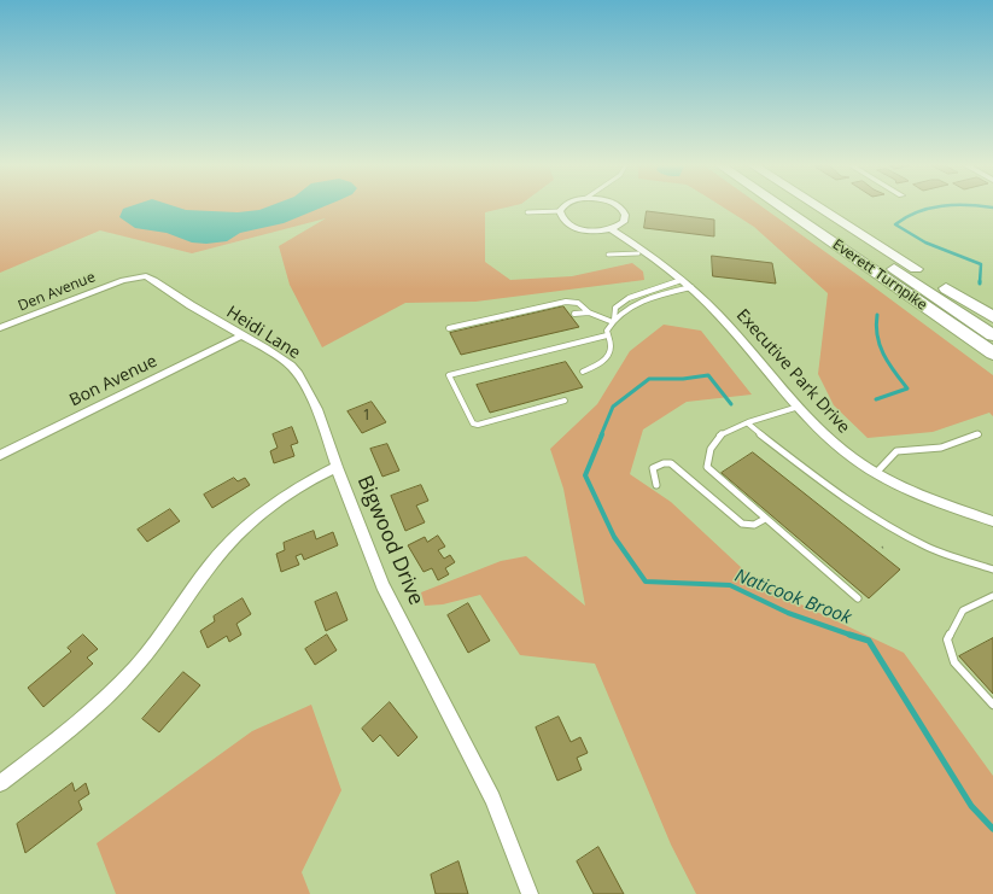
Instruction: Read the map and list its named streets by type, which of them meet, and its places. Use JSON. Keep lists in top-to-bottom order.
{
  "streets": {
    "highway": ["Everett Turnpike"],
    "street": [
      "Den Avenue",
      "Heidi Lane",
      "Executive Park Drive",
      "Bon Avenue",
      "Bigwood Drive"
    ]
  },
  "crossings": [
    ["Den Avenue", "Heidi Lane"],
    ["Heidi Lane", "Bon Avenue"],
    ["Heidi Lane", "Bigwood Drive"]
  ],
  "water": ["Naticook Brook"],
  "house_numbers": ["1"]
}
